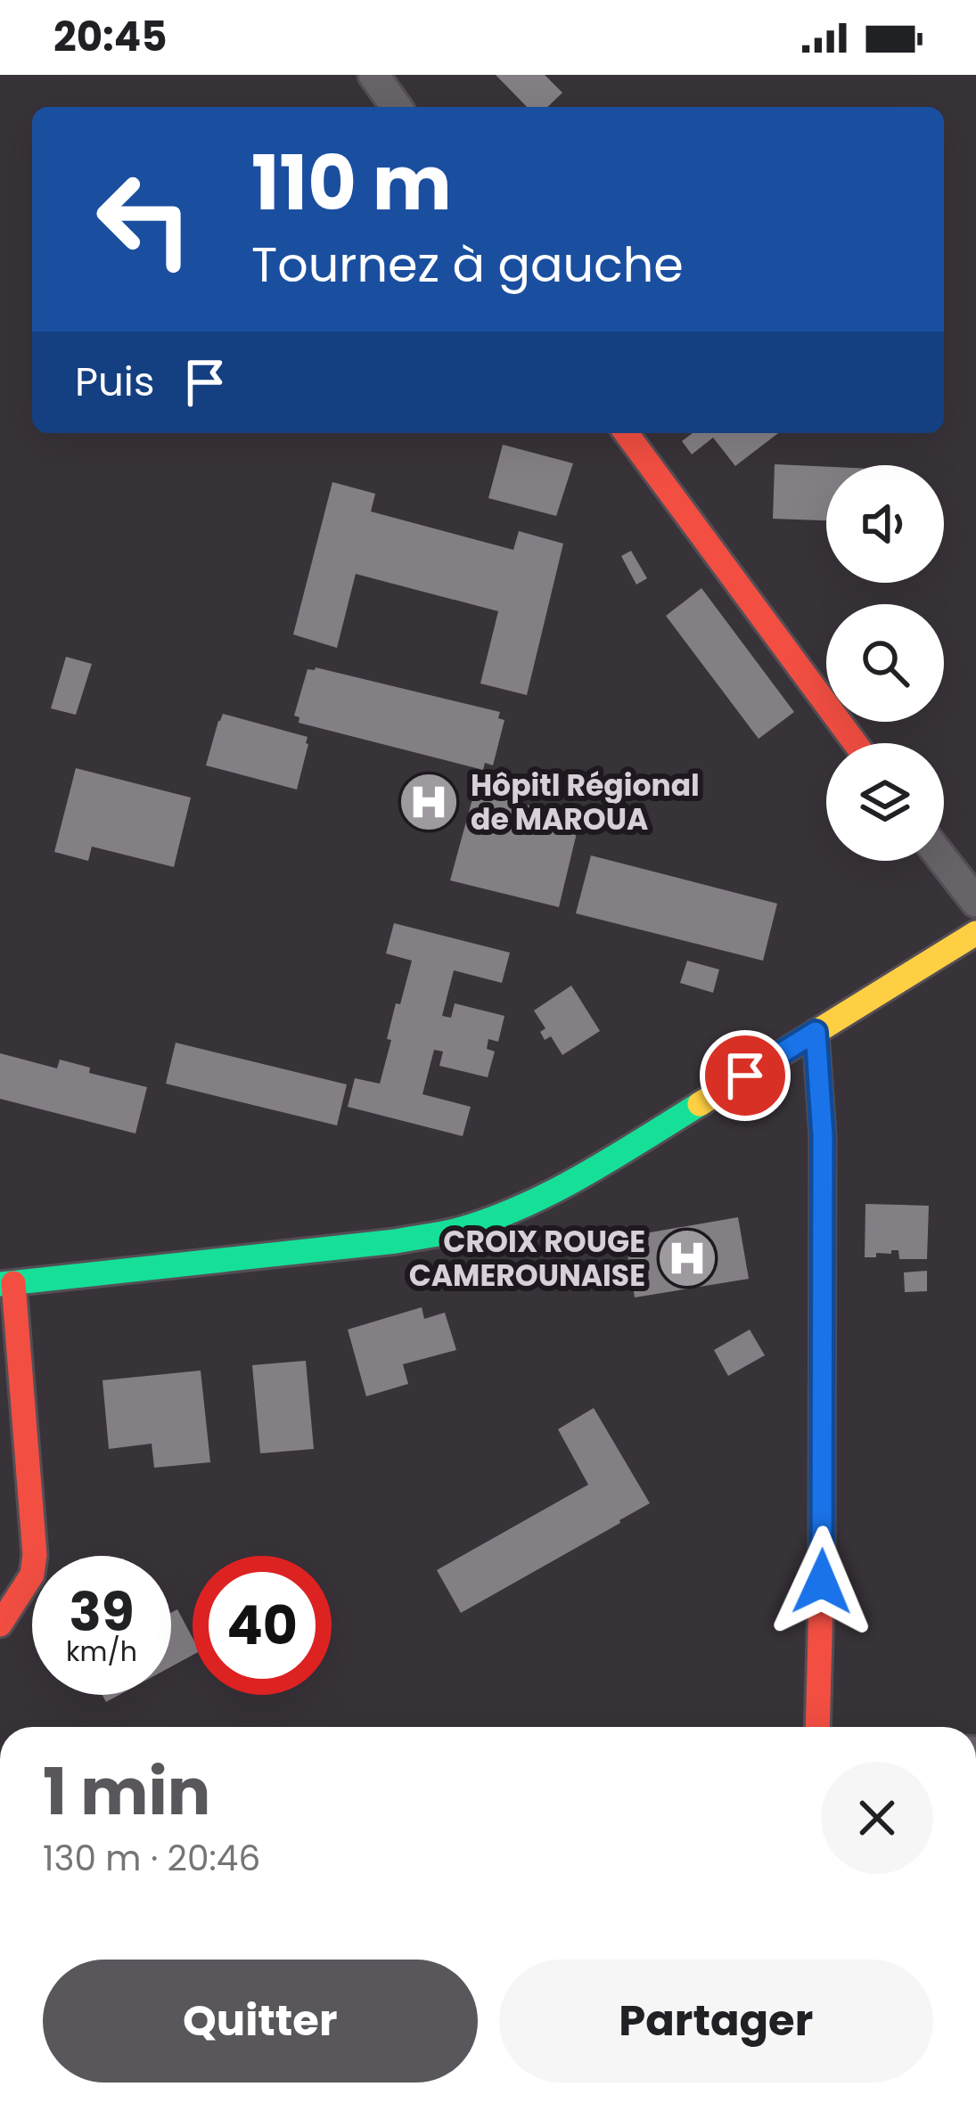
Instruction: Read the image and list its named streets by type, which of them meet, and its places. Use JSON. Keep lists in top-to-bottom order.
{
  "places": {
    "hospital": ["Hôpitl Régional de MAROUA", "CROIX ROUGE CAMEROUNAISE"]
  },
  "page": {
    "status": "20:45",
    "turn": ["110 m", "Tournez à gauche"],
    "then": "Puis",
    "speed": "39 km/h",
    "limit": "40",
    "heading": ["1 min", "130 m · 20:46"],
    "buttons": ["Quitter", "Partager"]
  }
}
